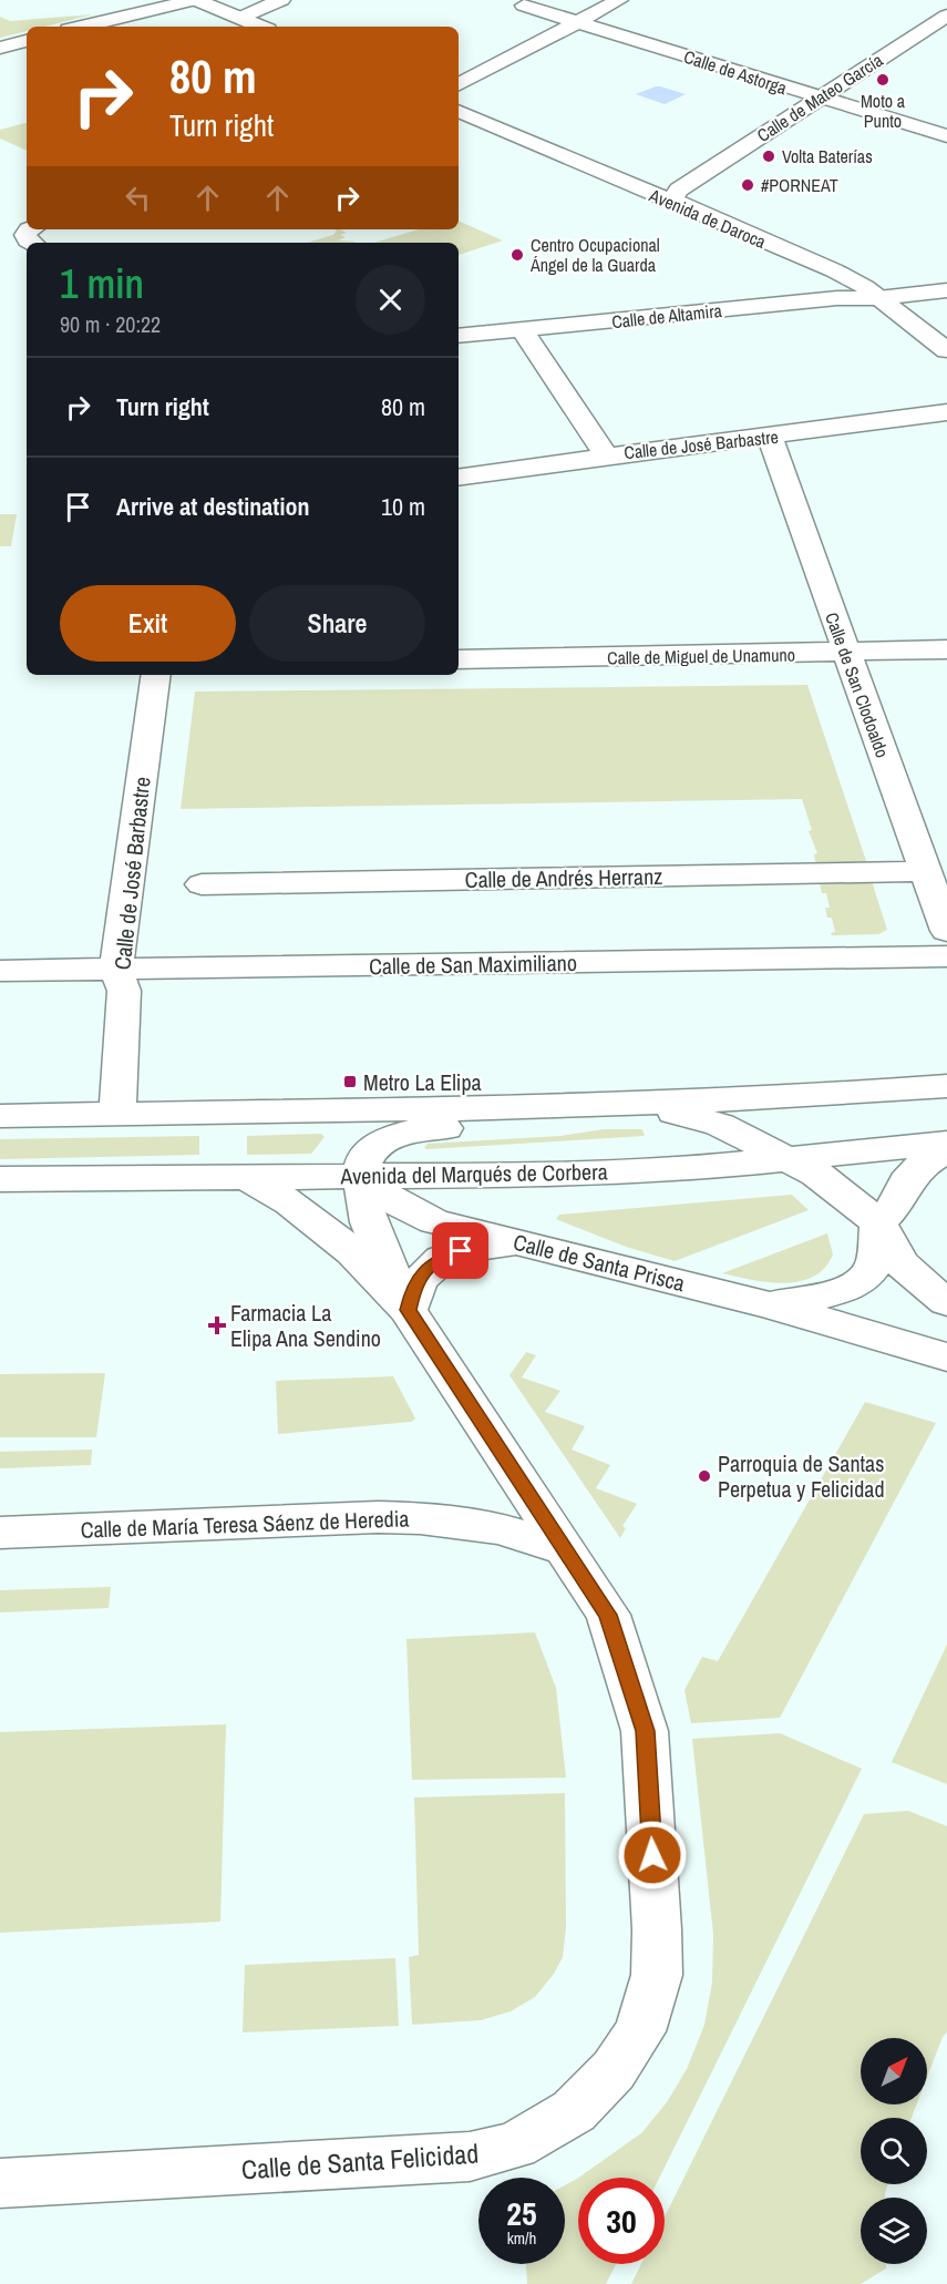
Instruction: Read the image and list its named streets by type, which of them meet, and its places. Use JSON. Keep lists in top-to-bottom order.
{
  "streets": {
    "street": [
      "Calle de Astorga",
      "Calle de Mateo García",
      "Avenida de Daroca",
      "Calle de Altamira",
      "Calle de José Barbastre",
      "Calle de Miguel de Unamuno",
      "Calle de San Clodoaldo",
      "Calle de Andrés Herranz",
      "Calle de San Maximiliano",
      "Avenida del Marqués de Corbera",
      "Calle de Santa Prisca",
      "Calle de María Teresa Sáenz de Heredia",
      "Calle de Santa Felicidad"
    ]
  },
  "crossings": [
    ["Calle de Astorga", "Calle de Mateo García"],
    ["Calle de Mateo García", "Avenida de Daroca"],
    ["Avenida de Daroca", "Calle de Altamira"],
    ["Calle de José Barbastre", "Calle de San Clodoaldo"],
    ["Calle de José Barbastre", "Calle de San Maximiliano"],
    ["Calle de Miguel de Unamuno", "Calle de San Clodoaldo"],
    ["Calle de San Clodoaldo", "Calle de Andrés Herranz"],
    ["Avenida del Marqués de Corbera", "Calle de Santa Prisca"],
    ["Avenida del Marqués de Corbera", "Calle de Santa Felicidad"],
    ["Calle de Santa Prisca", "Calle de Santa Felicidad"],
    ["Calle de María Teresa Sáenz de Heredia", "Calle de Santa Felicidad"]
  ],
  "places": {
    "other": [
      "Moto a Punto",
      "Volta Baterías",
      "#PORNEAT",
      "Centro Ocupacional Ángel de la Guarda",
      "Parroquia de Santas Perpetua y Felicidad"
    ],
    "transit": ["Metro La Elipa"],
    "health": ["Farmacia La Elipa Ana Sendino"]
  },
  "north": "top right",
  "page": {
    "turn": ["80 m", "Turn right"],
    "heading": ["1 min", "90 m · 20:22"],
    "list": [
      {
        "name": "Turn right",
        "value": "80 m"
      },
      {
        "name": "Arrive at destination",
        "value": "10 m"
      }
    ],
    "buttons": ["Exit", "Share"],
    "speed": "25 km/h",
    "limit": "30"
  }
}
